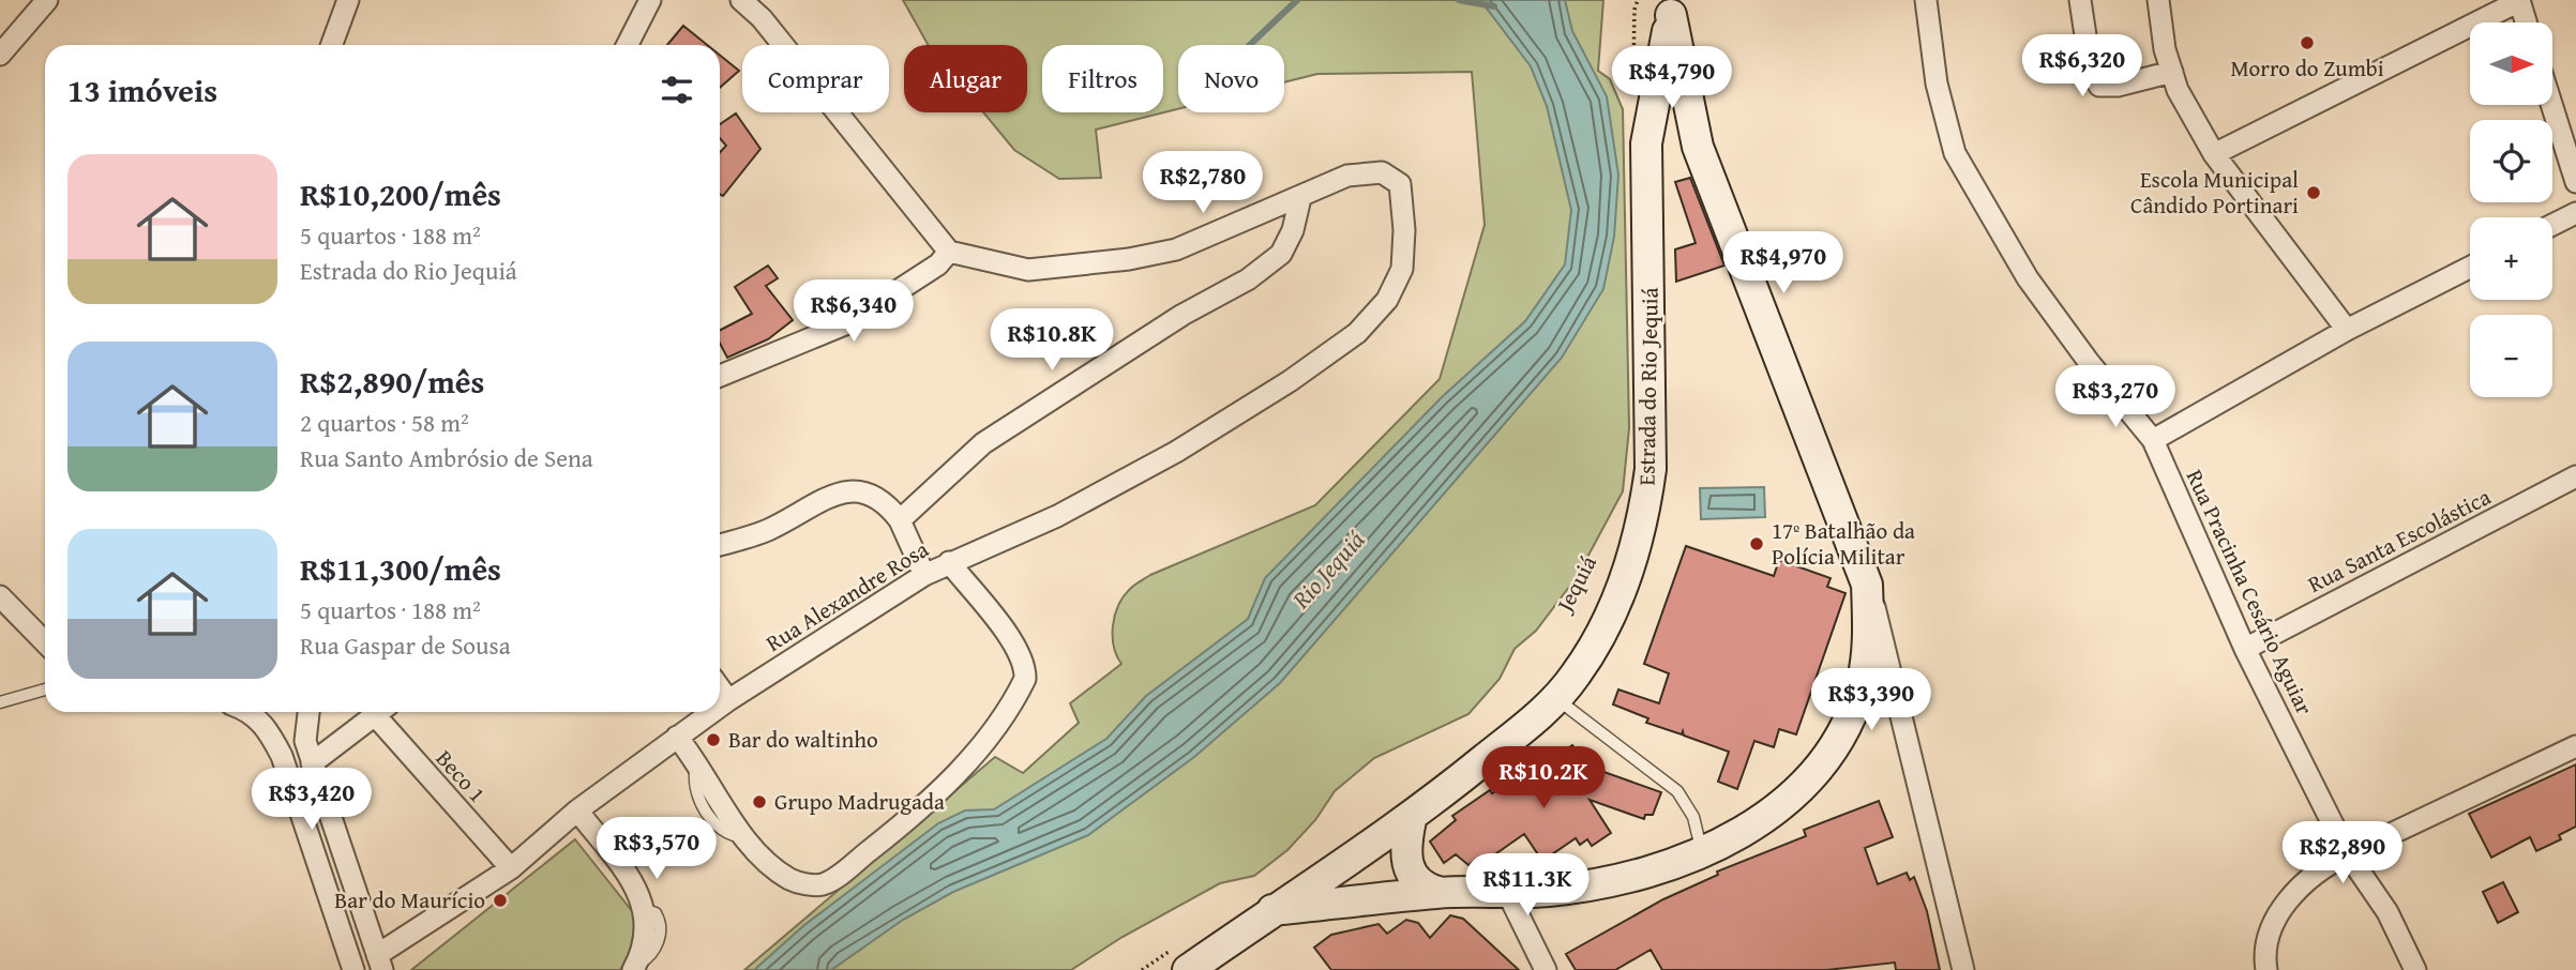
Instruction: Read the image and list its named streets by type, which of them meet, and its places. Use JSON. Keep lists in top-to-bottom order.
{
  "streets": {
    "main road": ["Estrada do Rio Jequiá"],
    "street": [
      "Rua Santa Escolástica",
      "Rua Pracinha Cesário Aguiar",
      "Rua Alexandre Rosa",
      "Beco 1"
    ]
  },
  "crossings": [
    ["Rua Santa Escolástica", "Rua Pracinha Cesário Aguiar"],
    ["Rua Alexandre Rosa", "Beco 1"]
  ],
  "water": ["Rio Jequiá"],
  "places": [
    "Morro do Zumbi",
    "Escola Municipal Cândido Portinari",
    "17º Batalhão da Polícia Militar",
    "Bar do waltinho",
    "Grupo Madrugada",
    "Bar do Maurício"
  ],
  "north": "right",
  "page": {
    "map_buttons": ["+", "−"],
    "price": [
      "R$6,320",
      "R$4,790",
      "R$2,780",
      "R$4,970",
      "R$6,340",
      "R$10.8K",
      "R$3,270",
      "R$3,390",
      "R$10.2K",
      "R$3,420",
      "R$3,570",
      "R$2,890",
      "R$11.3K"
    ],
    "chip": [
      "Comprar",
      "Alugar",
      "Filtros",
      "Novo"
    ],
    "heading": "13 imóveis",
    "list": [
      {
        "name": "R$10,200/mês",
        "note": "5 quartos · 188 m² · Estrada do Rio Jequiá"
      },
      {
        "name": "R$2,890/mês",
        "note": "2 quartos · 58 m² · Rua Santo Ambrósio de Sena"
      },
      {
        "name": "R$11,300/mês",
        "note": "5 quartos · 188 m² · Rua Gaspar de Sousa"
      }
    ]
  }
}
